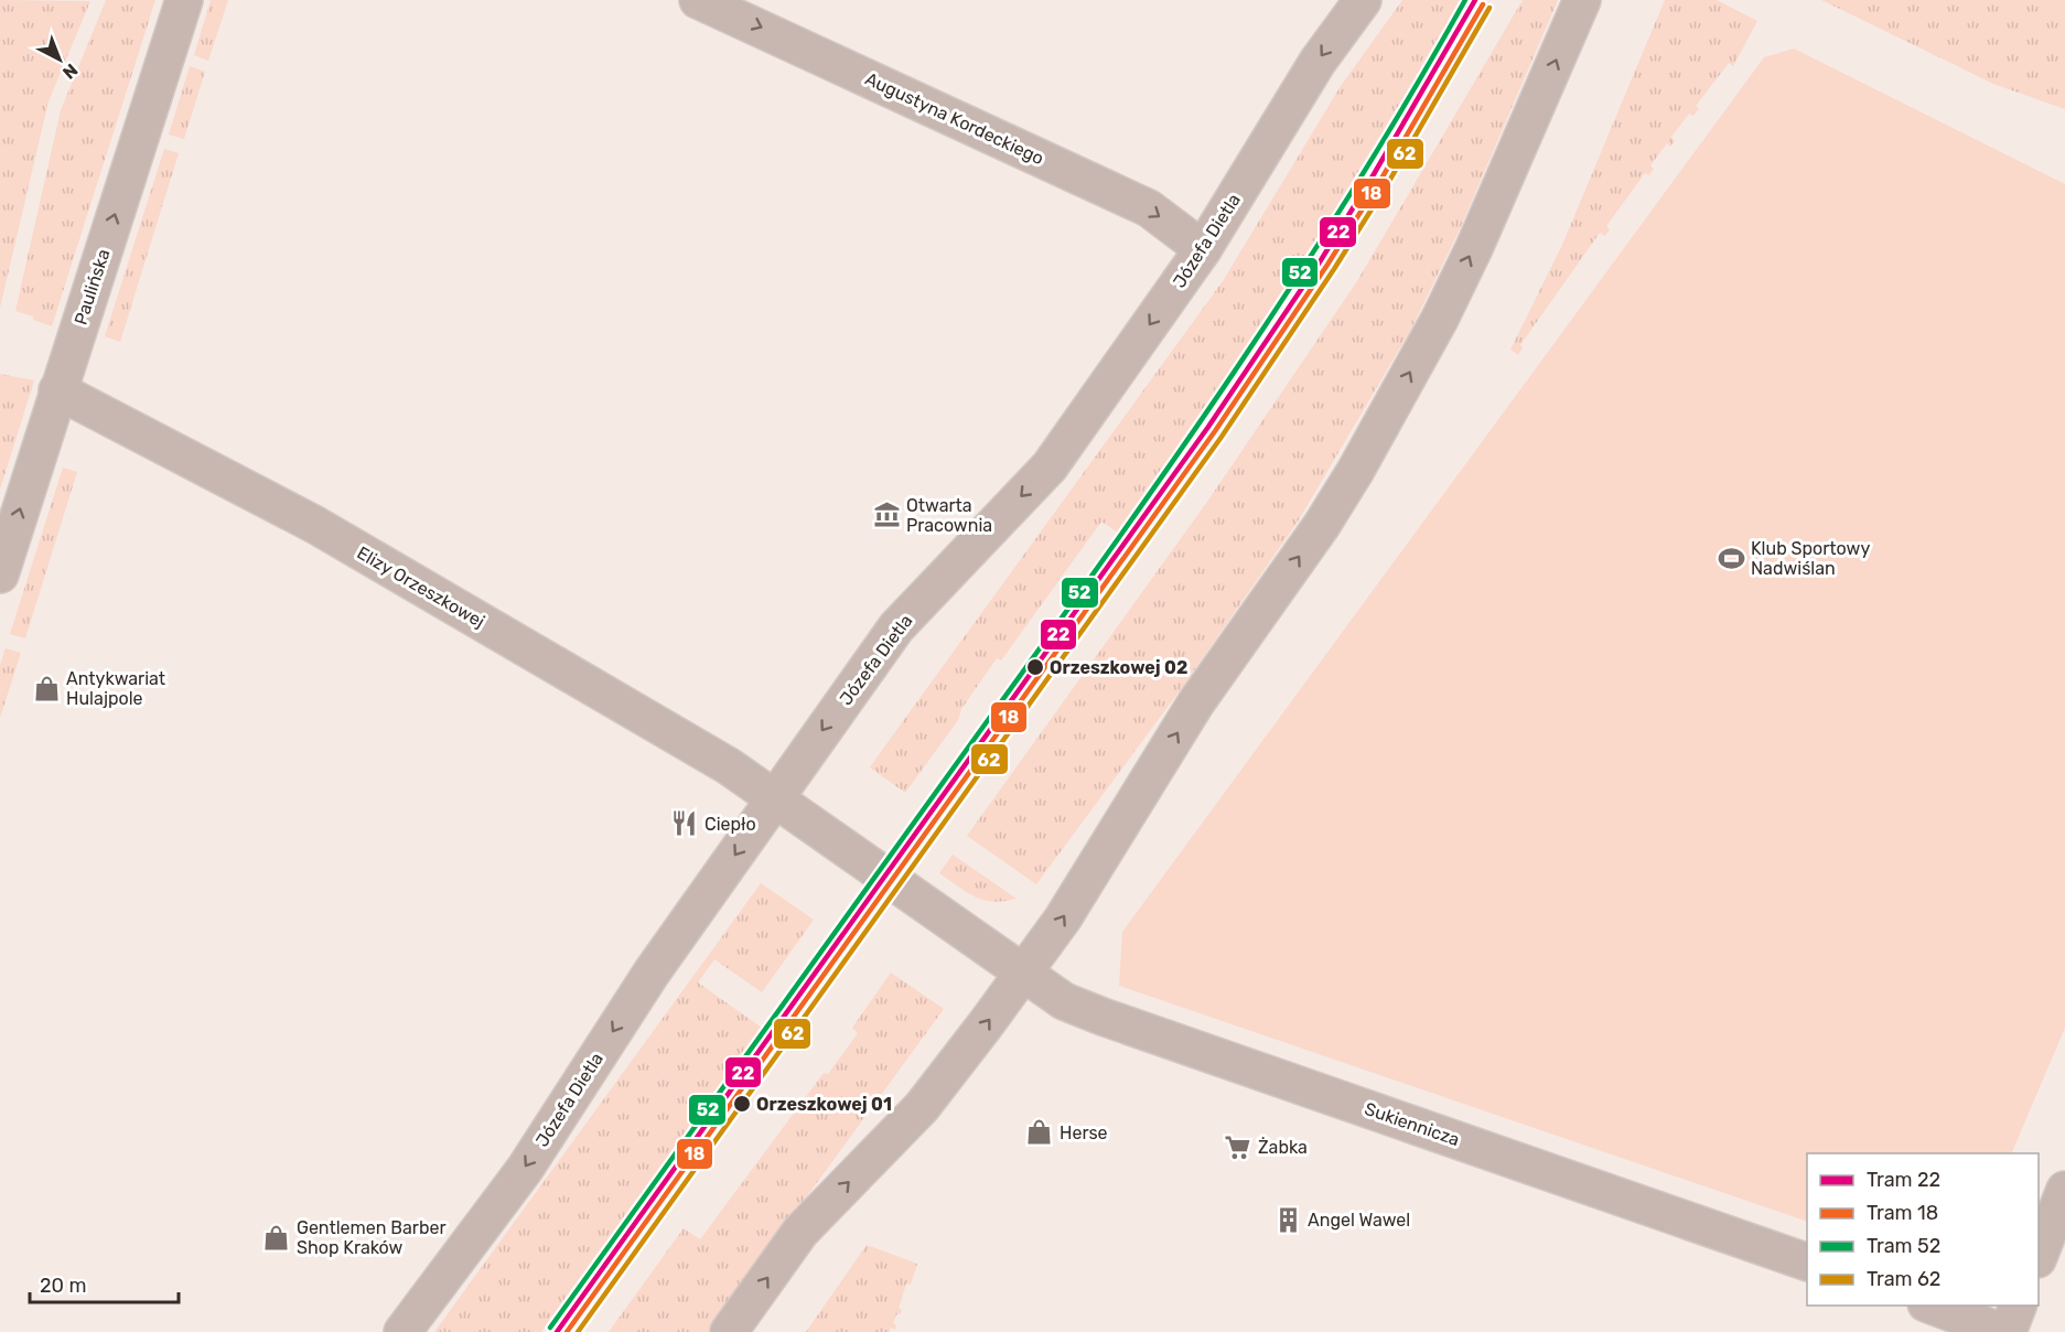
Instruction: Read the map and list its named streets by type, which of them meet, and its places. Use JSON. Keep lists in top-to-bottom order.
{
  "streets": {
    "street": [
      "Augustyna Kordeckiego",
      "Józefa Dietla",
      "Paulińska",
      "Elizy Orzeszkowej",
      "Sukiennicza"
    ]
  },
  "crossings": [
    ["Augustyna Kordeckiego", "Józefa Dietla"],
    ["Józefa Dietla", "Elizy Orzeszkowej"],
    ["Paulińska", "Elizy Orzeszkowej"],
    ["Elizy Orzeszkowej", "Sukiennicza"]
  ],
  "one_way": ["Augustyna Kordeckiego", "Paulińska"],
  "places": {
    "museum": ["Otwarta Pracownia"],
    "sports": ["Klub Sportowy Nadwiślan"],
    "other": ["Orzeszkowej 02", "Orzeszkowej 01"],
    "shop": ["Antykwariat Hulajpole", "Herse", "Gentlemen Barber Shop Kraków"],
    "restaurant": ["Ciepło"],
    "supermarket": ["Żabka"],
    "building": ["Angel Wawel"]
  },
  "lines": [
    "tram line 22",
    "tram line 52",
    "tram line 18",
    "tram line 62"
  ],
  "legend": [
    "Tram 22",
    "Tram 18",
    "Tram 52",
    "Tram 62"
  ],
  "scale_bar": "20 m",
  "north": "bottom right"
}
